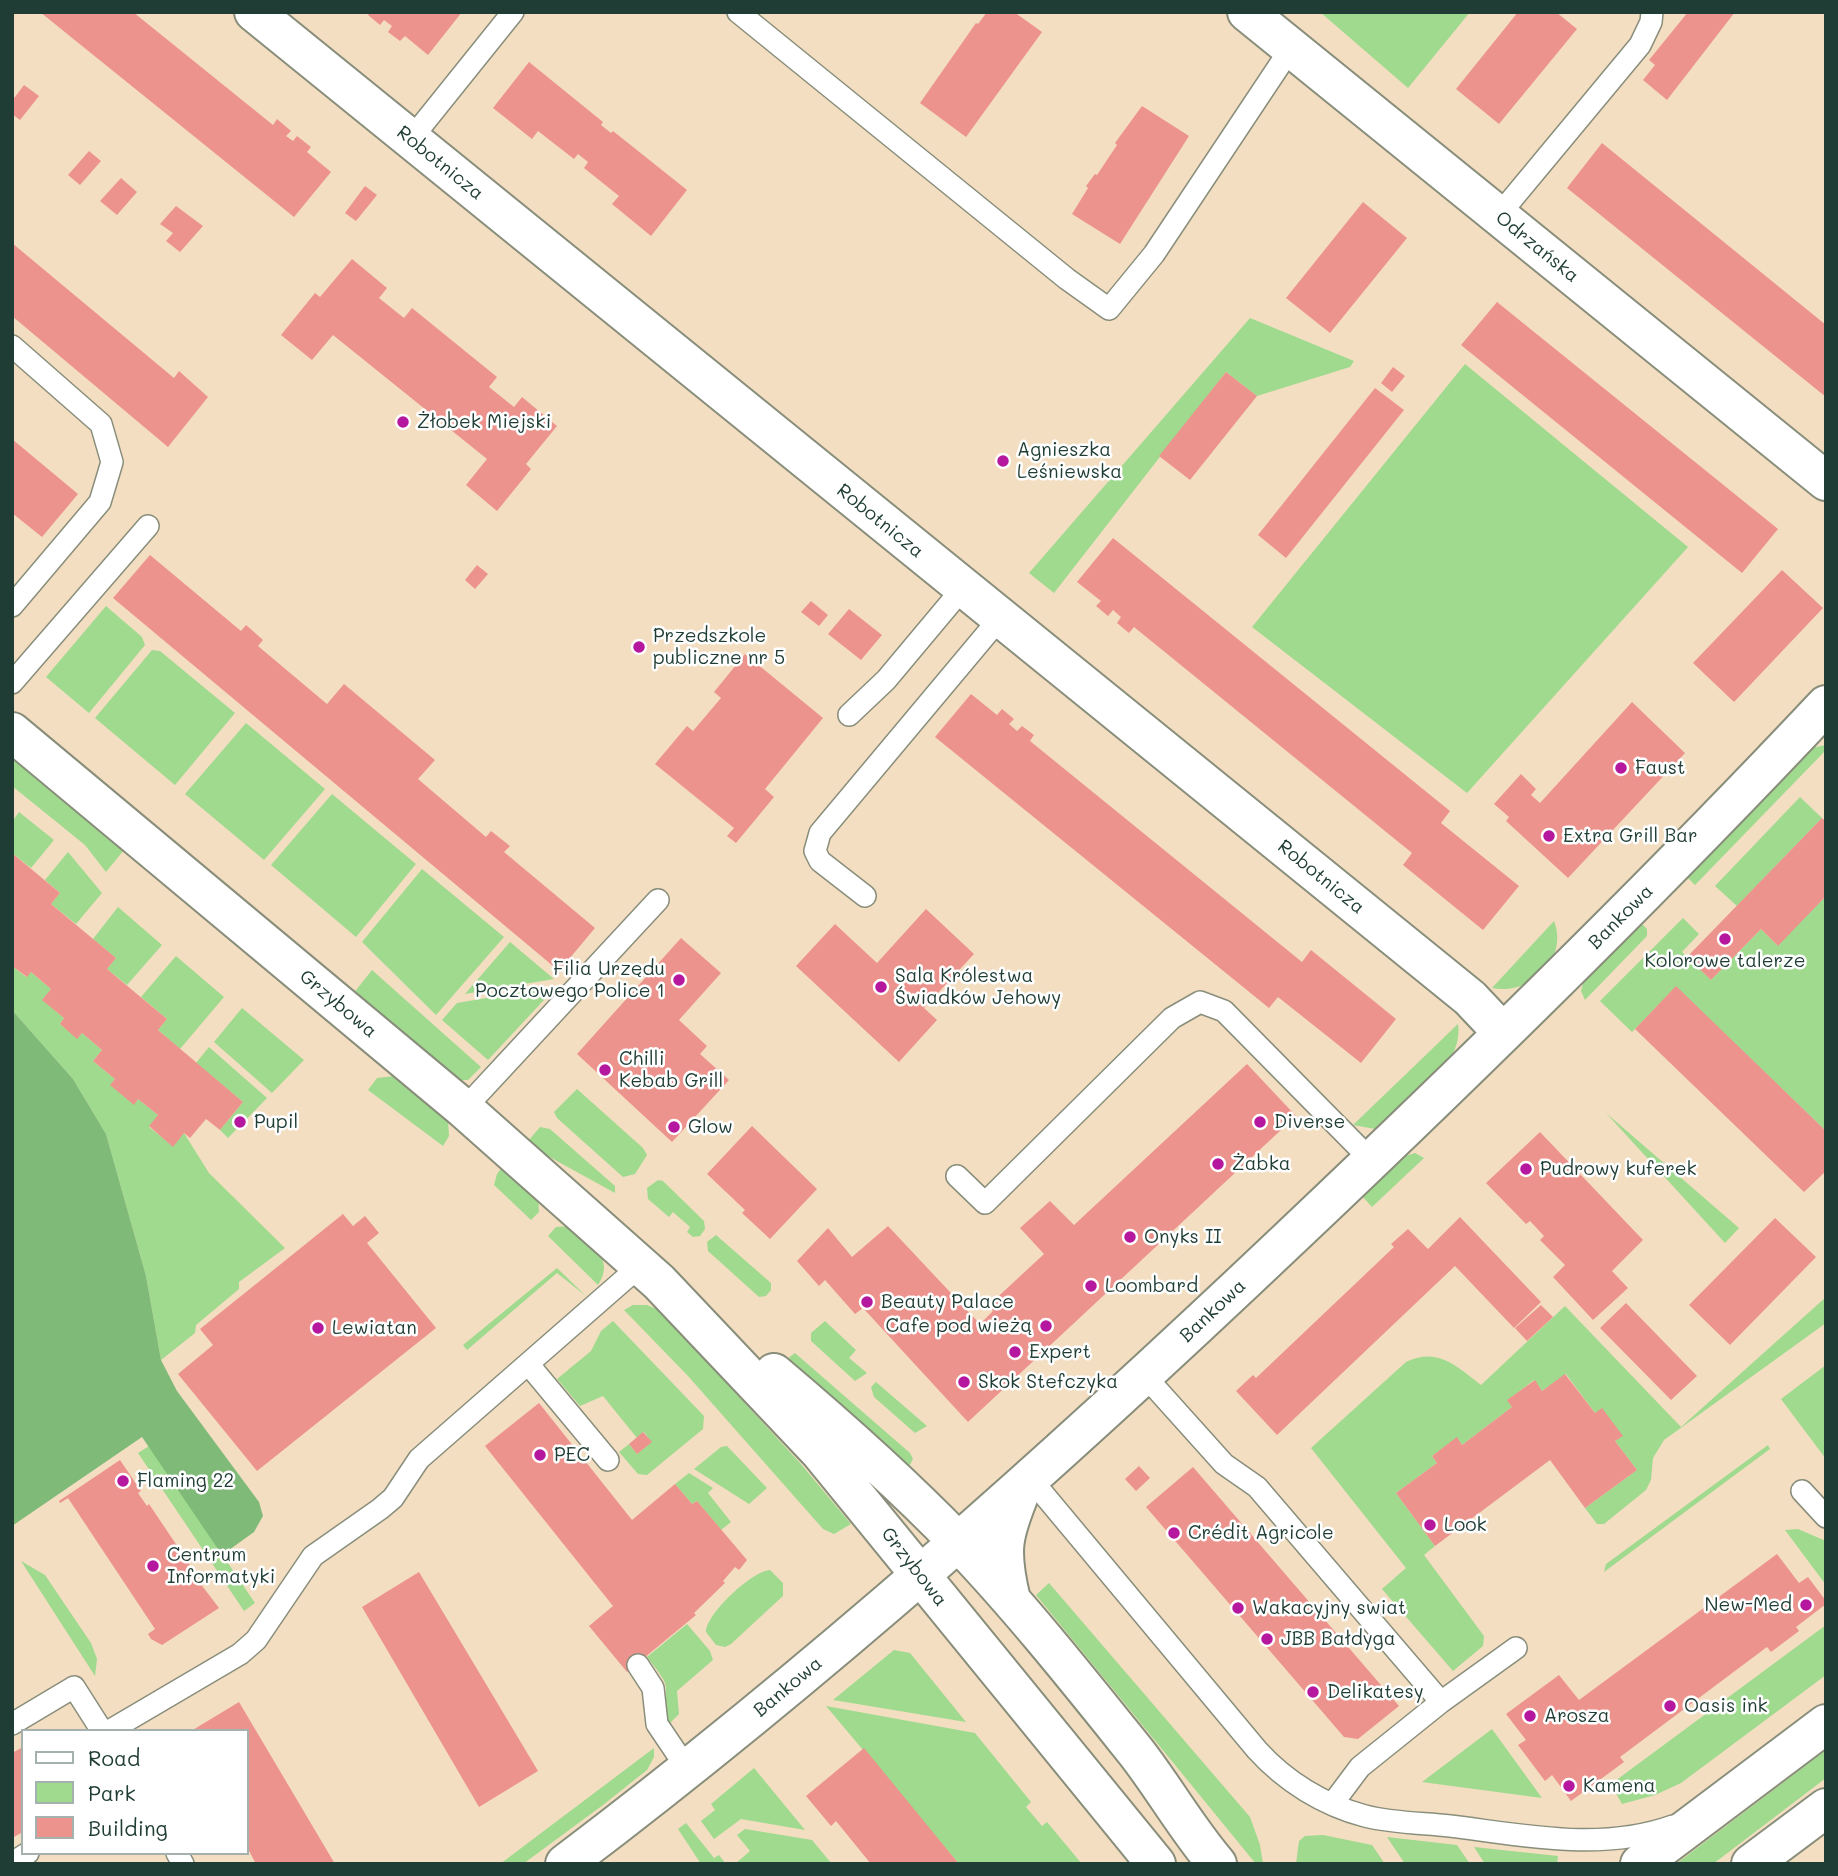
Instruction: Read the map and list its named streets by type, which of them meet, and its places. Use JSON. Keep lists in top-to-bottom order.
{
  "streets": {
    "street": [
      "Robotnicza",
      "Odrzańska",
      "Bankowa",
      "Grzybowa"
    ]
  },
  "crossings": [
    ["Robotnicza", "Bankowa"],
    ["Bankowa", "Grzybowa"]
  ],
  "places": [
    "Żłobek Miejski",
    "Agnieszka Leśniewska",
    "Przedszkole publiczne nr 5",
    "Faust",
    "Extra Grill Bar",
    "Kolorowe talerze",
    "Filia Urzędu Pocztowego Police 1",
    "Sala Królestwa Świadków Jehowy",
    "Chilli Kebab Grill",
    "Pupil",
    "Diverse",
    "Glow",
    "Żabka",
    "Pudrowy kuferek",
    "Onyks II",
    "Loombard",
    "Beauty Palace",
    "Cafe pod wieżą",
    "Lewiatan",
    "Expert",
    "Skok Stefczyka",
    "PEC",
    "Flaming 22",
    "Look",
    "Crédit Agricole",
    "Centrum Informatyki",
    "New-Med",
    "Wakacyjny swiat",
    "JBB Bałdyga",
    "Delikatesy",
    "Oasis ink",
    "Arosza",
    "Kamena"
  ],
  "legend": ["Road", "Park", "Building"]
}
